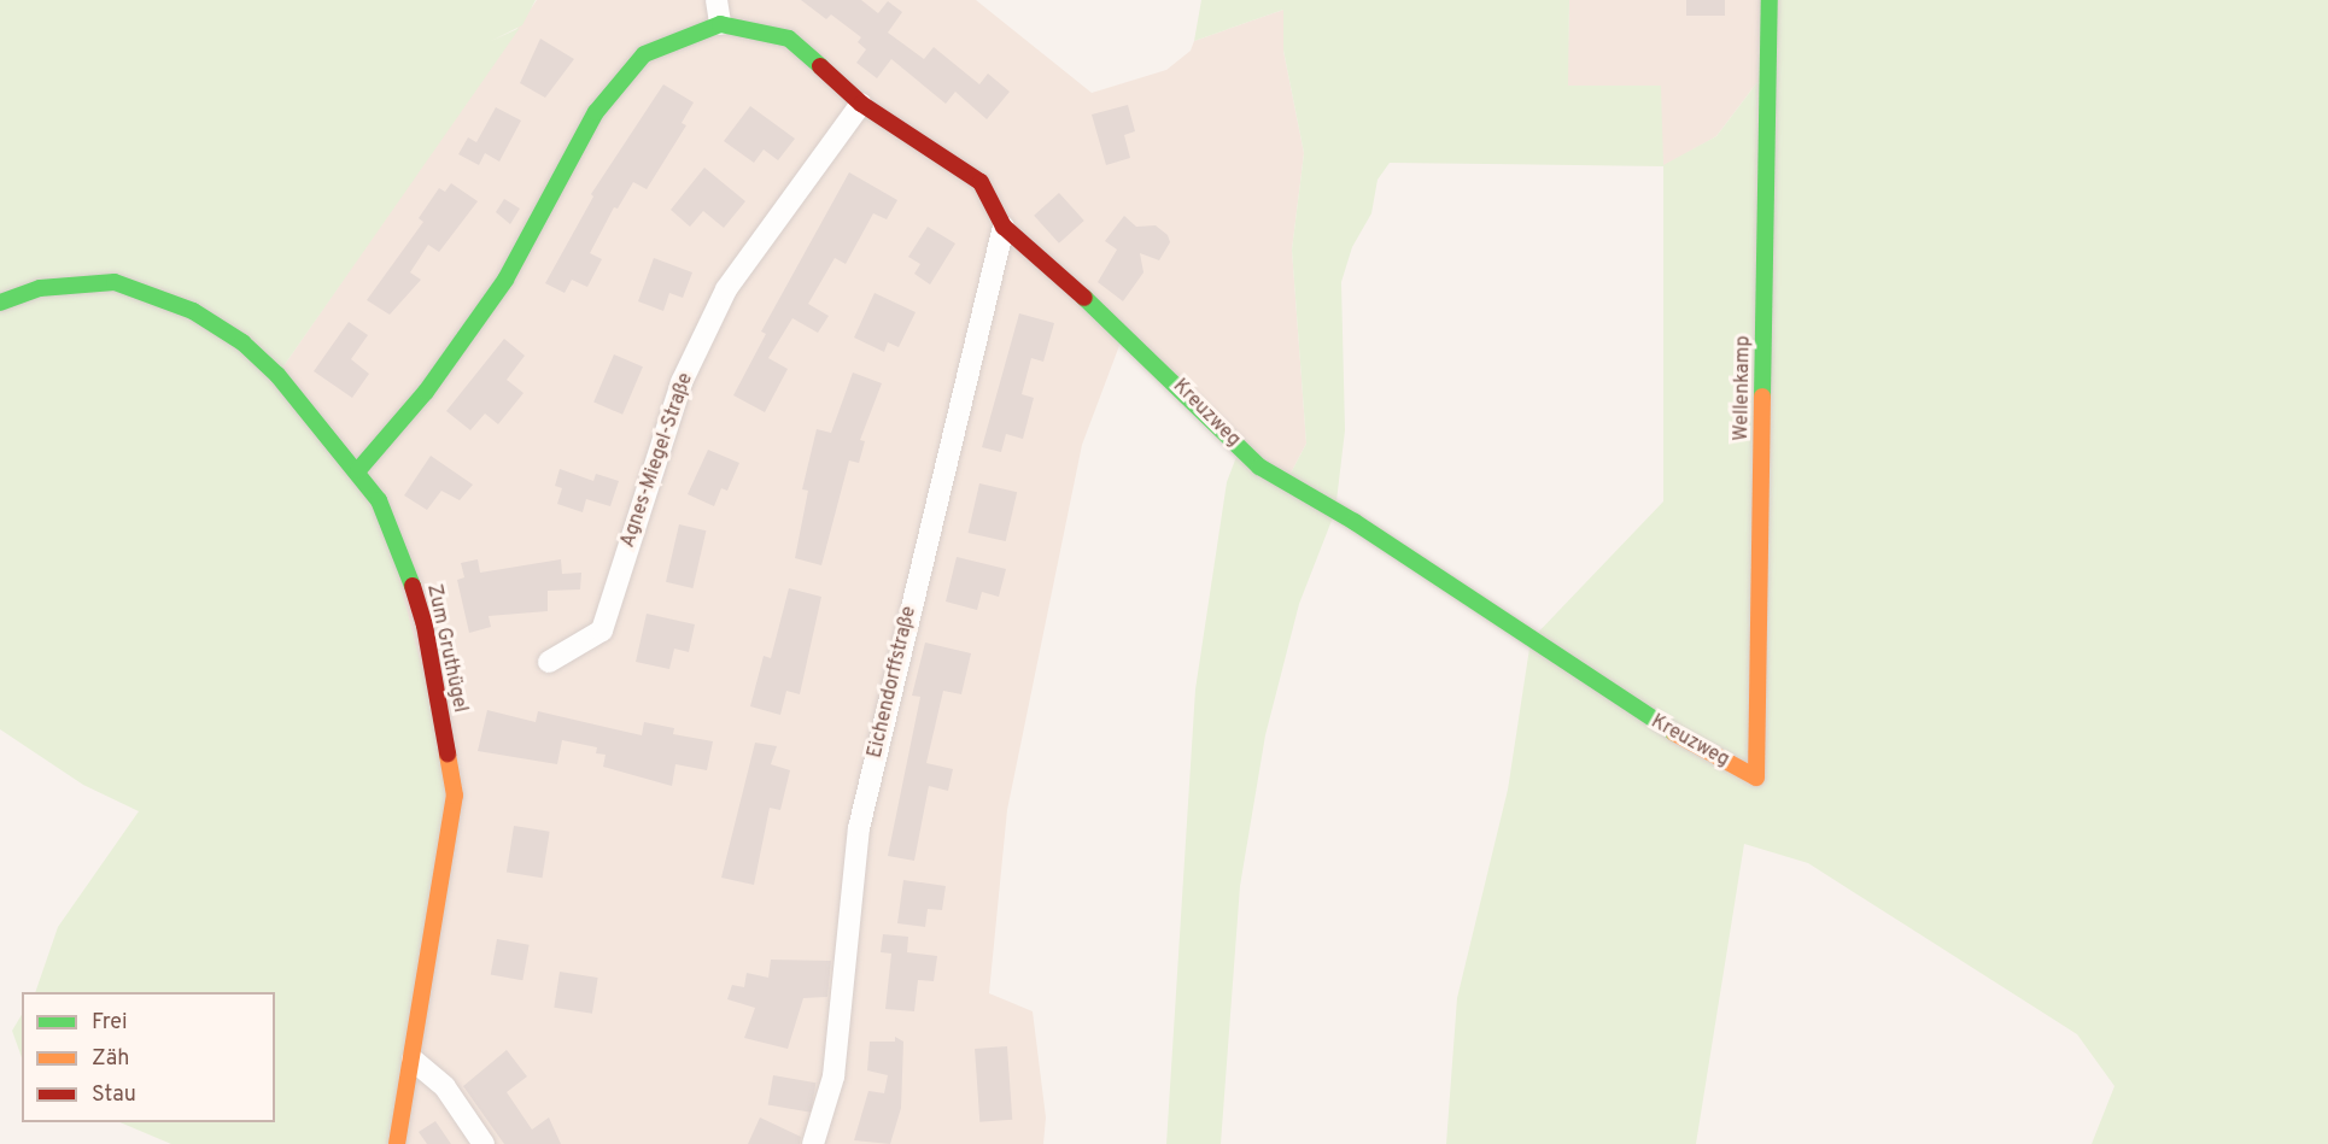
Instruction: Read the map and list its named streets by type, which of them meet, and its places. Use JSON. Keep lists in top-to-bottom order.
{
  "streets": {
    "street": [
      "Wellenkamp",
      "Kreuzweg",
      "Agnes-Miegel-Straße",
      "Zum Gruthügel",
      "Eichendorffstraße"
    ]
  },
  "crossings": [
    ["Wellenkamp", "Kreuzweg"],
    ["Kreuzweg", "Agnes-Miegel-Straße"],
    ["Kreuzweg", "Eichendorffstraße"]
  ],
  "legend": ["Frei", "Zäh", "Stau"]
}
